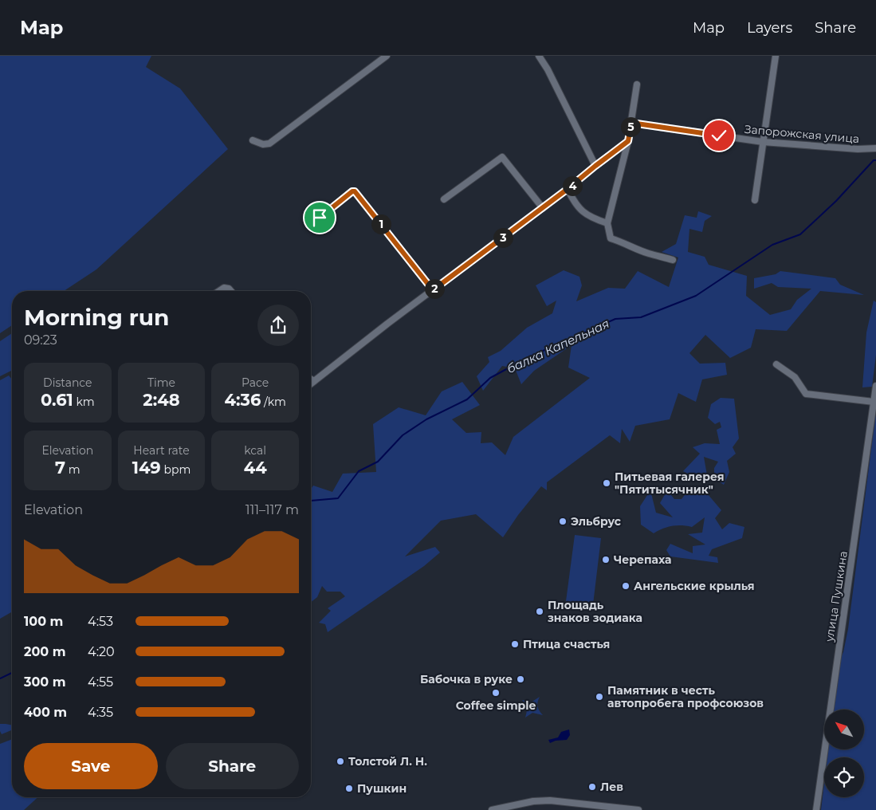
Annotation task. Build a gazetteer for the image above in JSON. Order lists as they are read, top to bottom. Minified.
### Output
{"streets":{"street":["Запорожская улица","улица Пушкина"]},"water":["балка Капельная"],"places":["Питьевая галерея \"Пятитысячник\"","Эльбрус","Черепаха","Ангельские крылья","Площадь знаков зодиака","Птица счастья","Бабочка в руке","Coffee simple","Памятник в честь автопробега профсоюзов","Толстой Л. Н.","Лев","Пушкин"],"north":"top left","page":{"header":"Map","nav":["Map","Layers","Share"],"pins":["5","4","1","3","2"],"heading":["Morning run","09:23"],"stats":[["Distance","0.61 km"],["Time","2:48"],["Pace","4:36 /km"],["Elevation","7 m"],["Heart rate","149 bpm"],["kcal","44"]],"chart":["Elevation","111–117 m"],"list":[{"name":"100 m","note":"4:53"},{"name":"200 m","note":"4:20"},{"name":"300 m","note":"4:55"},{"name":"400 m","note":"4:35"}],"buttons":["Save","Share"]}}
